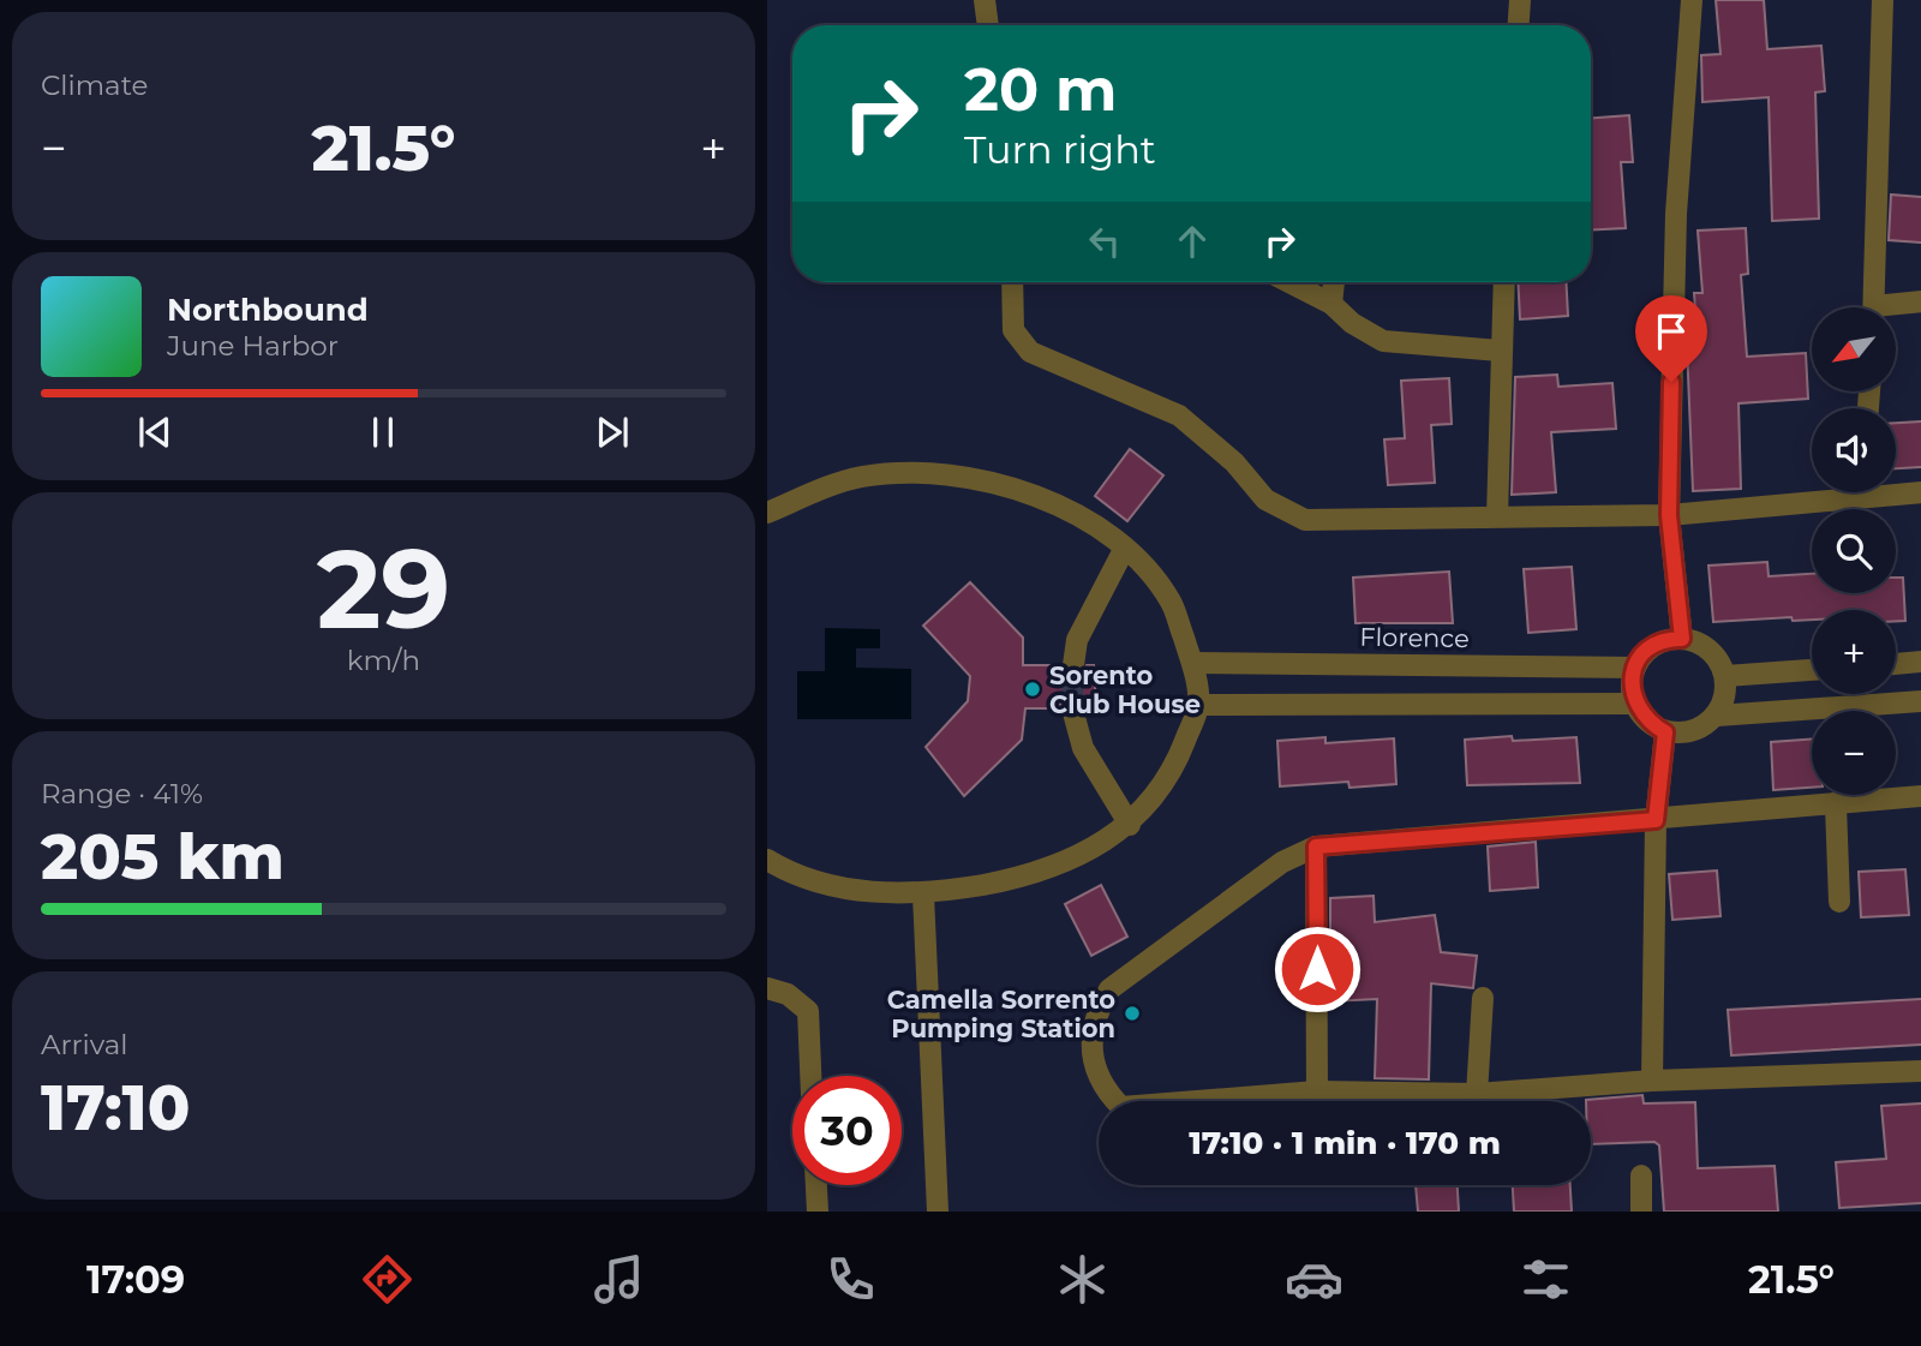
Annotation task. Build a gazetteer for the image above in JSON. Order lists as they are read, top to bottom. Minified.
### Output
{"streets":{"street":["Florence"]},"places":["Sorento Club House","Camella Sorrento Pumping Station"],"north":"bottom left","page":{"tile":["Climate",["29","km/h"],["Range · 41%","205 km"],["Arrival","17:10"]],"turn":["20 m","Turn right"],"heat":["−","21.5°","+"],"song":["Northbound","June Harbor"],"map_buttons":["+","−"],"limit":"30","trip":"17:10 · 1 min · 170 m","tabs":["17:09","21.5°"]}}
